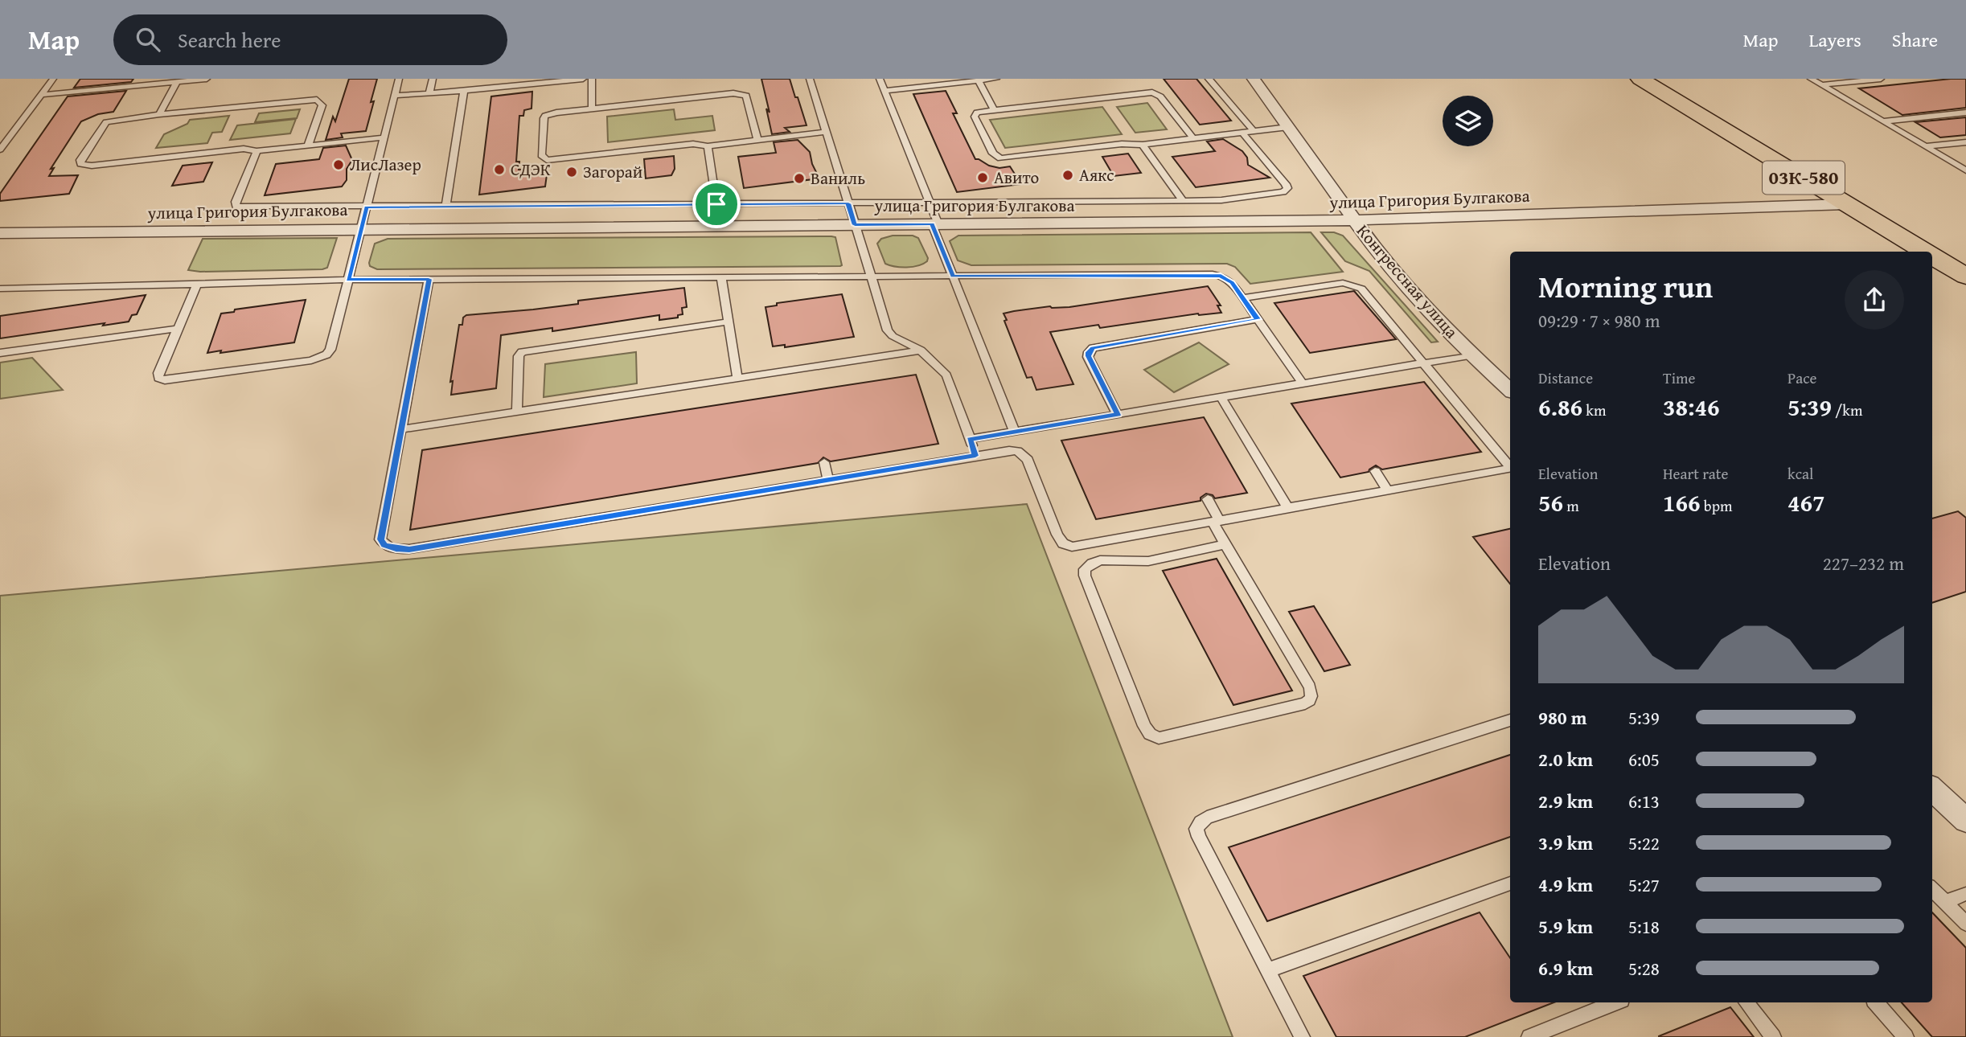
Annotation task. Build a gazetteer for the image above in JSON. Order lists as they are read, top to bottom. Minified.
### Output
{"streets":{"highway":["03К-580"],"street":["улица Григория Булгакова","Конгрессная улица"]},"crossings":[["03К-580","улица Григория Булгакова"],["улица Григория Булгакова","Конгрессная улица"]],"places":["ЛисЛазер","СДЭК","Загорай","Аякс","Авито","Ваниль"],"page":{"header":"Map","search":"Search here","nav":["Map","Layers","Share"],"heading":["Morning run","09:29 · 7 × 980 m"],"stats":[["Distance","6.86 km"],["Time","38:46"],["Pace","5:39 /km"],["Elevation","56 m"],["Heart rate","166 bpm"],["kcal","467"]],"chart":["Elevation","227–232 m"],"list":[{"name":"980 m","note":"5:39"},{"name":"2.0 km","note":"6:05"},{"name":"2.9 km","note":"6:13"},{"name":"3.9 km","note":"5:22"},{"name":"4.9 km","note":"5:27"},{"name":"5.9 km","note":"5:18"},{"name":"6.9 km","note":"5:28"}]}}
